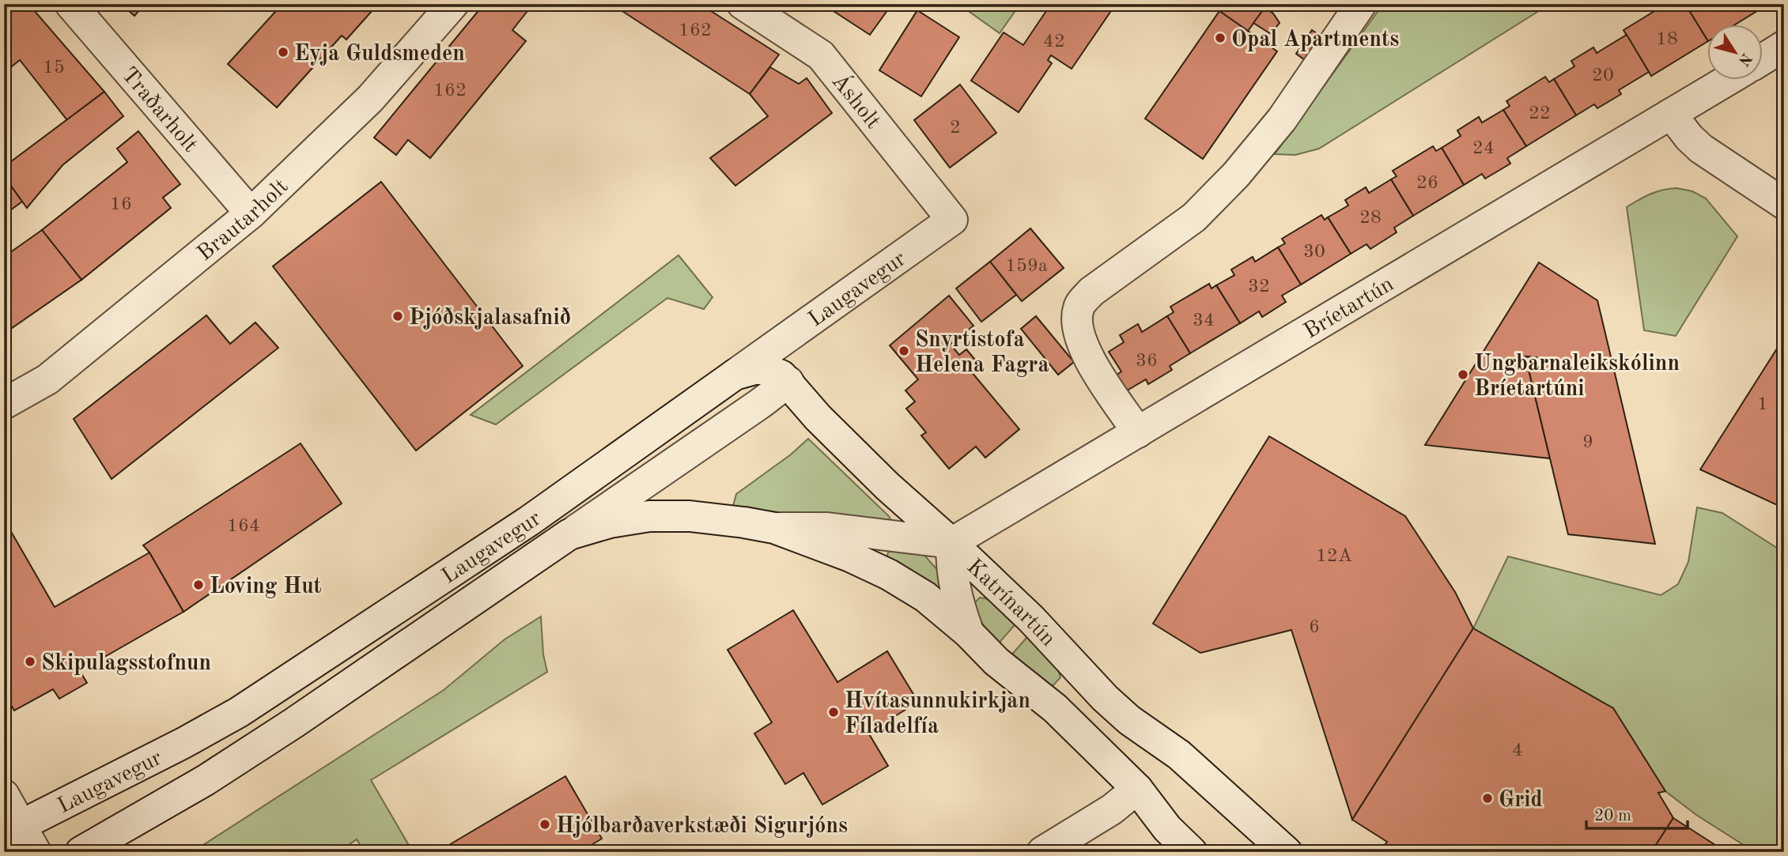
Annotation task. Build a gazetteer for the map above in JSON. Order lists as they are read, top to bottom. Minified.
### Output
{"streets":{"street":["Ásholt","Traðarholt","Brautarholt","Laugavegur","Bríetartún","Katrínartún"]},"crossings":[["Ásholt","Laugavegur"],["Traðarholt","Brautarholt"],["Laugavegur","Katrínartún"],["Bríetartún","Katrínartún"]],"places":["Opal Apartments","Eyja Guldsmeden","Þjóðskjalasafnið","Snyrtistofa Helena Fagra","Ungbarnaleikskólinn Bríetartúni","Loving Hut","Skipulagsstofnun","Hvítasunnukirkjan Fíladelfía","Grid","Hjólbarðaverkstæði Sigurjóns"],"house_numbers":["162","18","42","15","20","162","22","2","24","26","16","28","30","159a","32","34","36","1","9","164","12A","6","4"],"scale_bar":"20 m","north":"bottom right"}
